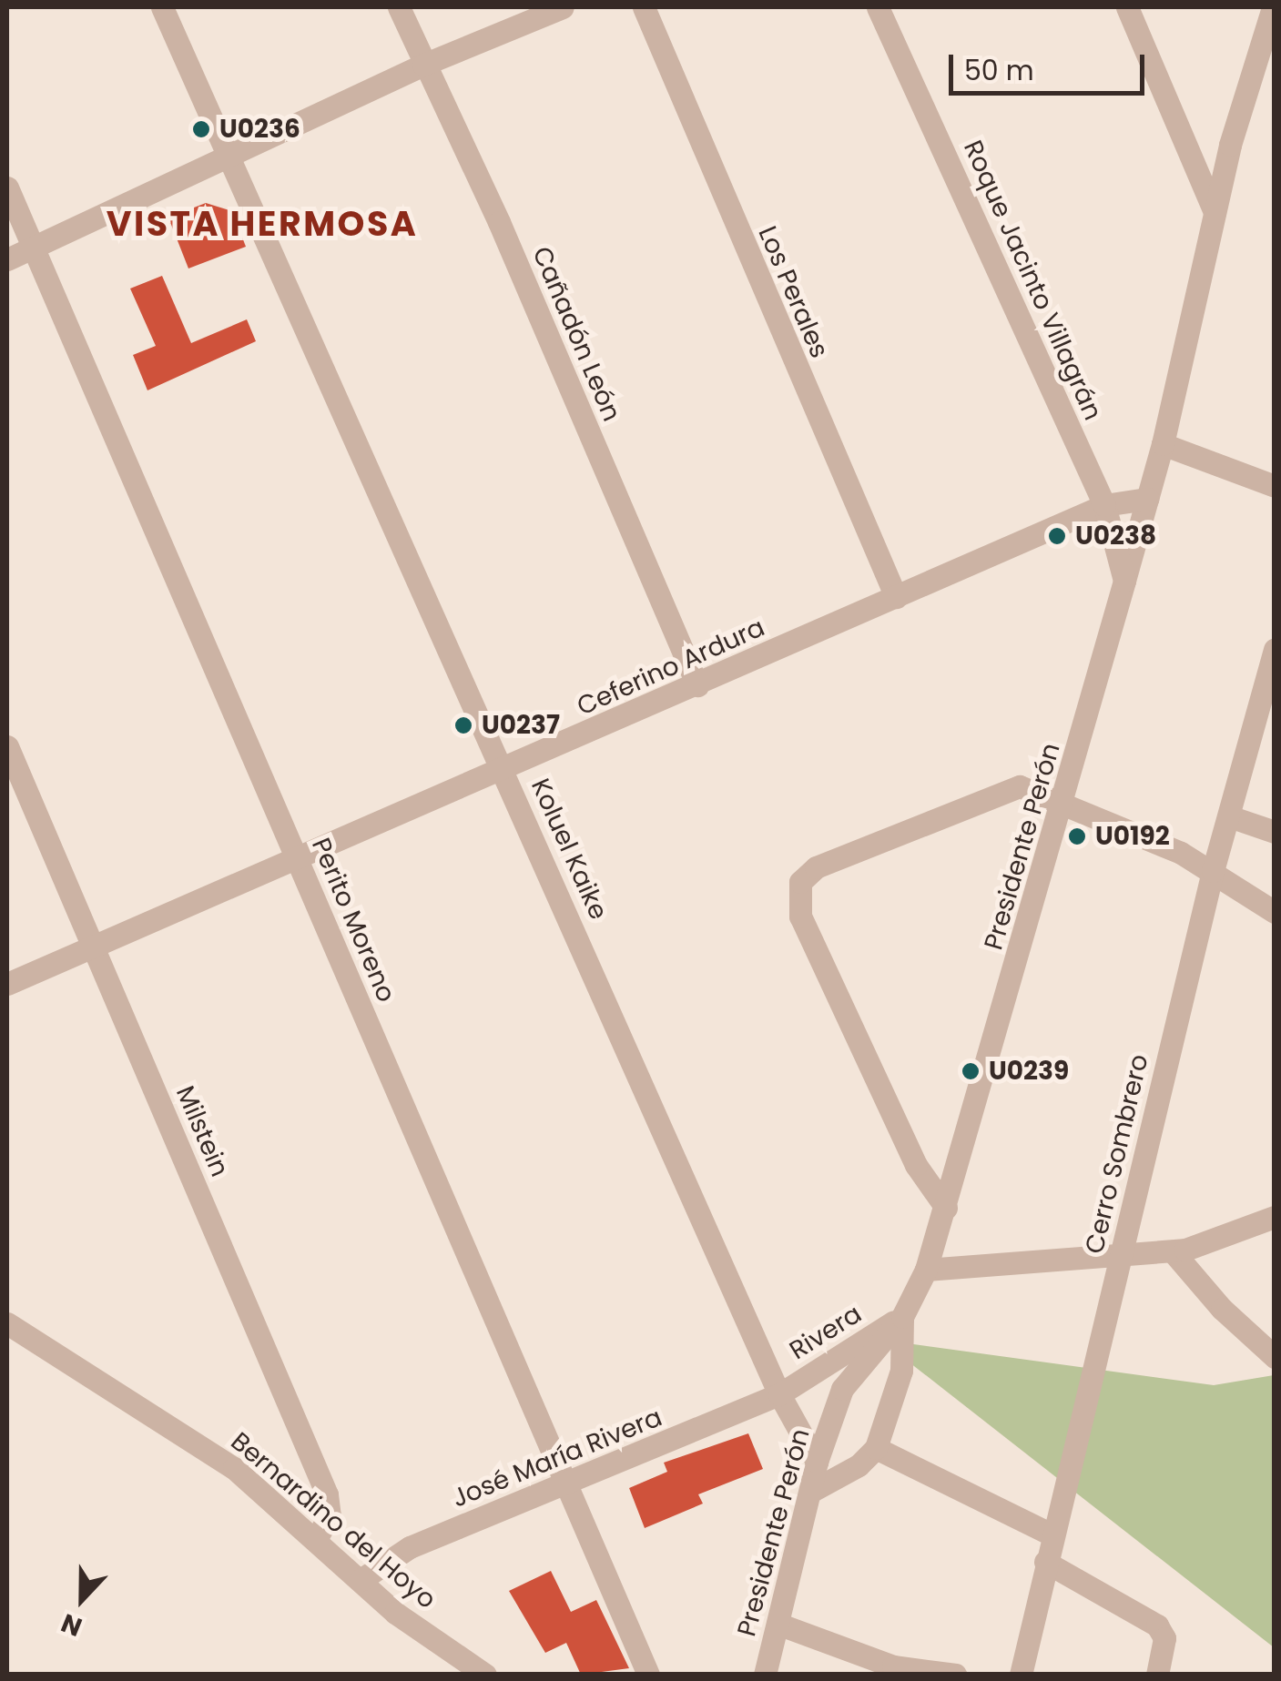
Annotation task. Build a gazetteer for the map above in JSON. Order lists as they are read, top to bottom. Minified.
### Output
{"streets":{"street":["Roque Jacinto Villagrán","Los Perales","Cañadón León","Ceferino Ardura","Presidente Perón","Koluel Kaike","Perito Moreno","Milstein","Cerro Sombrero","Rivera","José María Rivera","Bernardino del Hoyo"]},"crossings":[["Roque Jacinto Villagrán","Ceferino Ardura"],["Roque Jacinto Villagrán","Presidente Perón"],["Los Perales","Ceferino Ardura"],["Cañadón León","Ceferino Ardura"],["Ceferino Ardura","Presidente Perón"],["Ceferino Ardura","Koluel Kaike"],["Ceferino Ardura","Perito Moreno"],["Ceferino Ardura","Milstein"],["Presidente Perón","Koluel Kaike"],["Presidente Perón","Rivera"],["Koluel Kaike","Rivera"],["Koluel Kaike","José María Rivera"],["Perito Moreno","José María Rivera"],["Milstein","Bernardino del Hoyo"],["Rivera","José María Rivera"],["José María Rivera","Bernardino del Hoyo"]],"districts":["VISTA HERMOSA"],"places":["U0236","U0238","U0237","U0192","U0239"],"scale_bar":"50 m","north":"bottom"}
